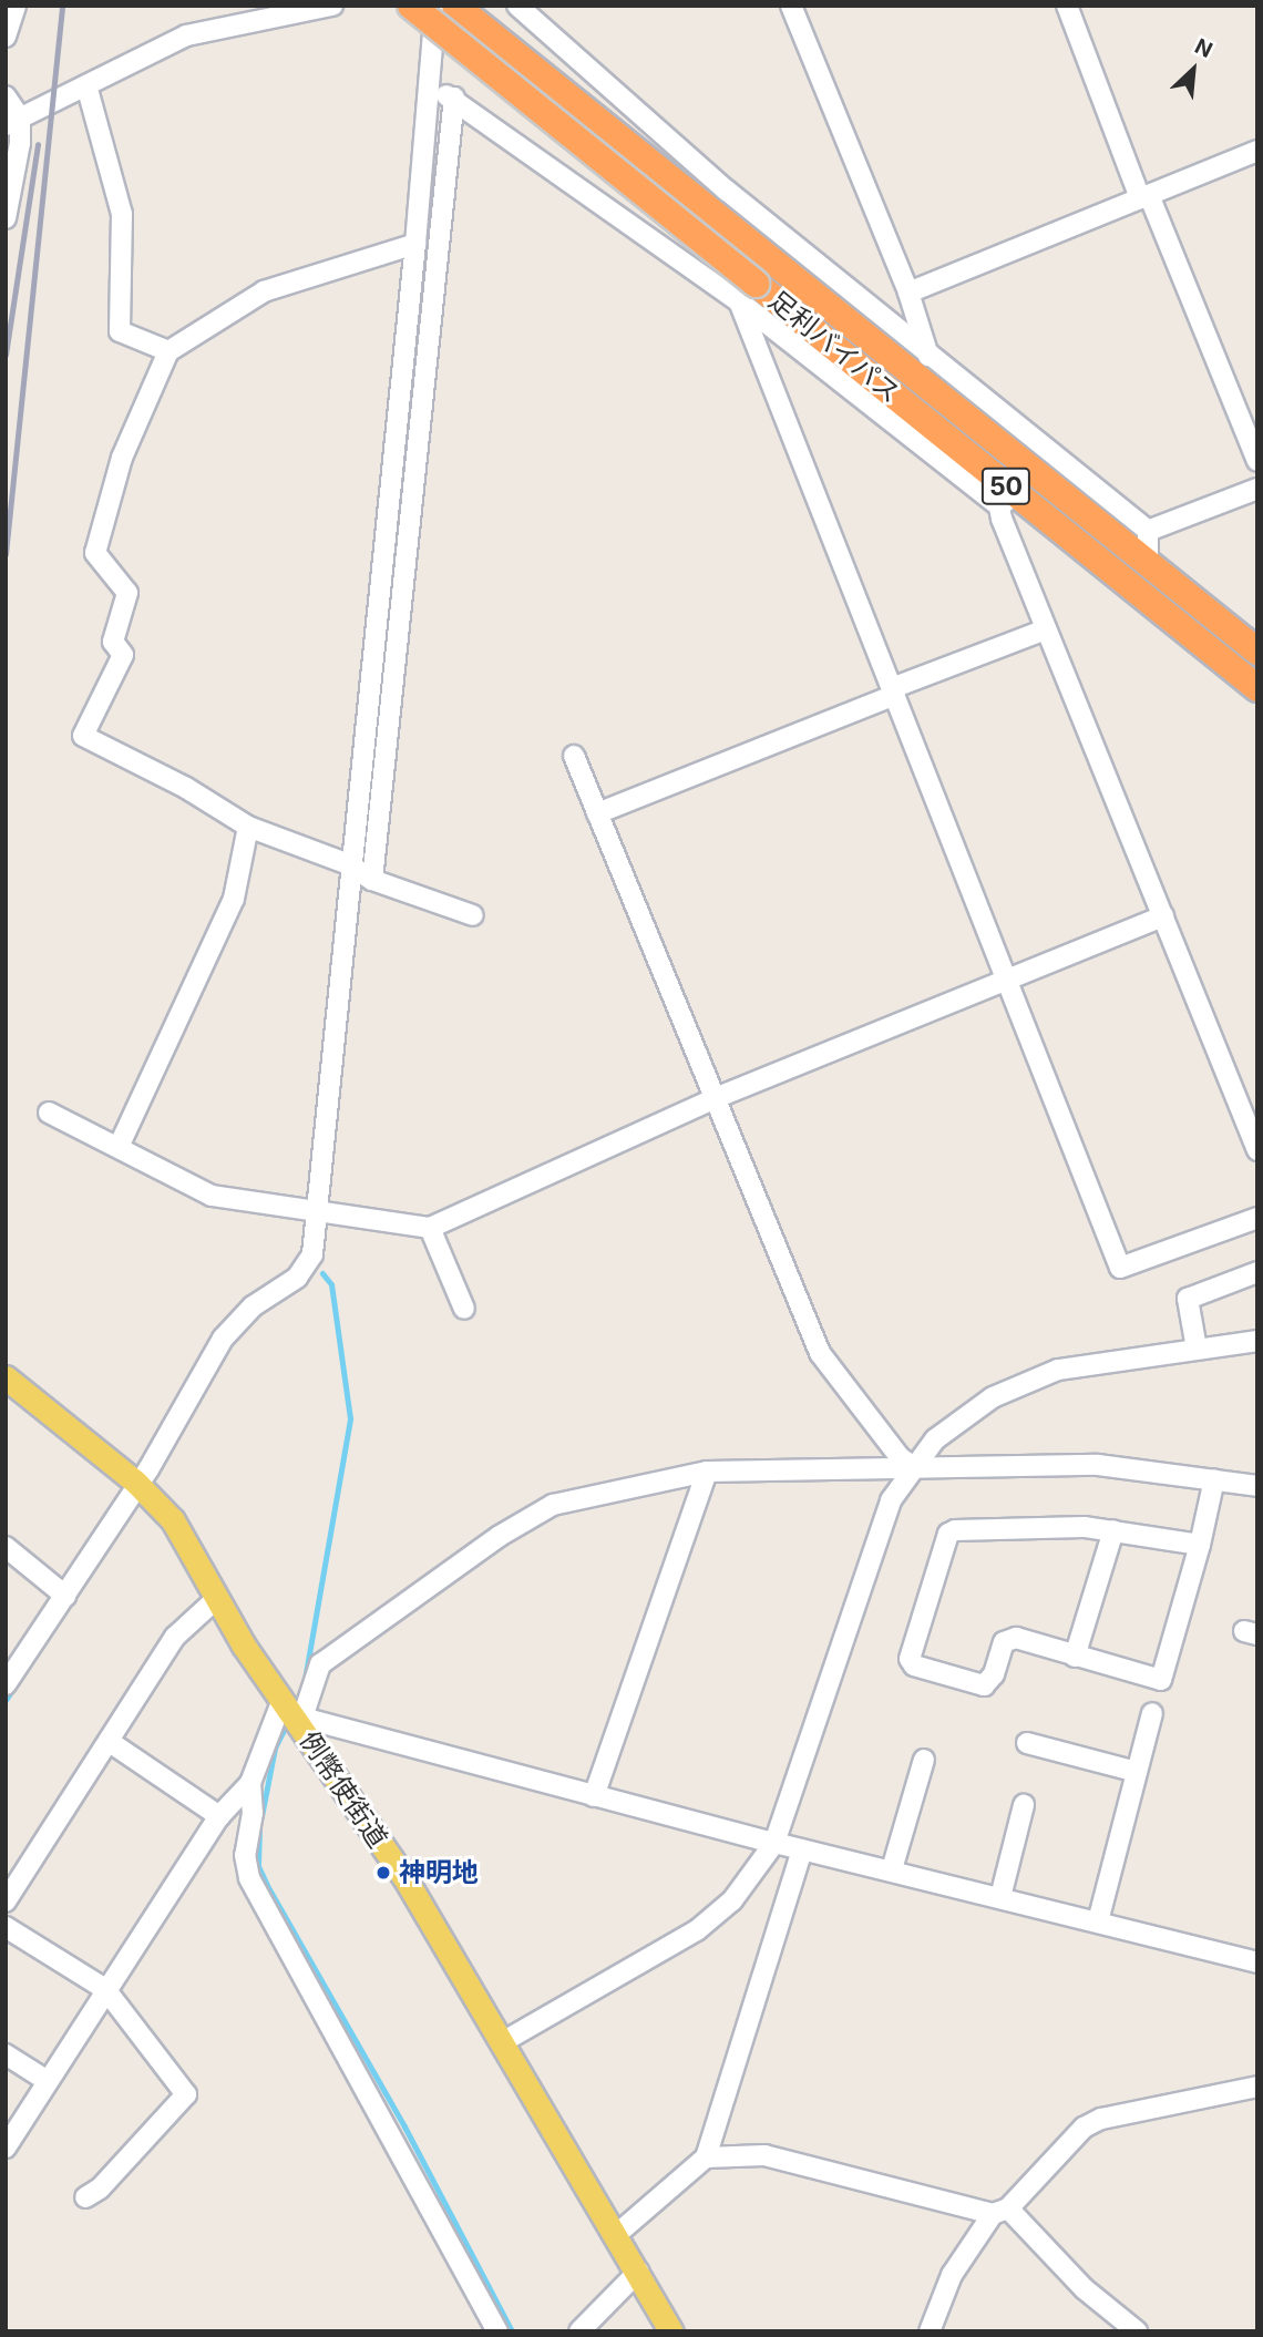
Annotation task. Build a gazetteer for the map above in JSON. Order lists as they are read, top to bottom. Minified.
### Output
{"streets":{"highway":["足利バイパス","50"],"main road":["例幣使街道"]},"places":["神明地"],"north":"top right"}
